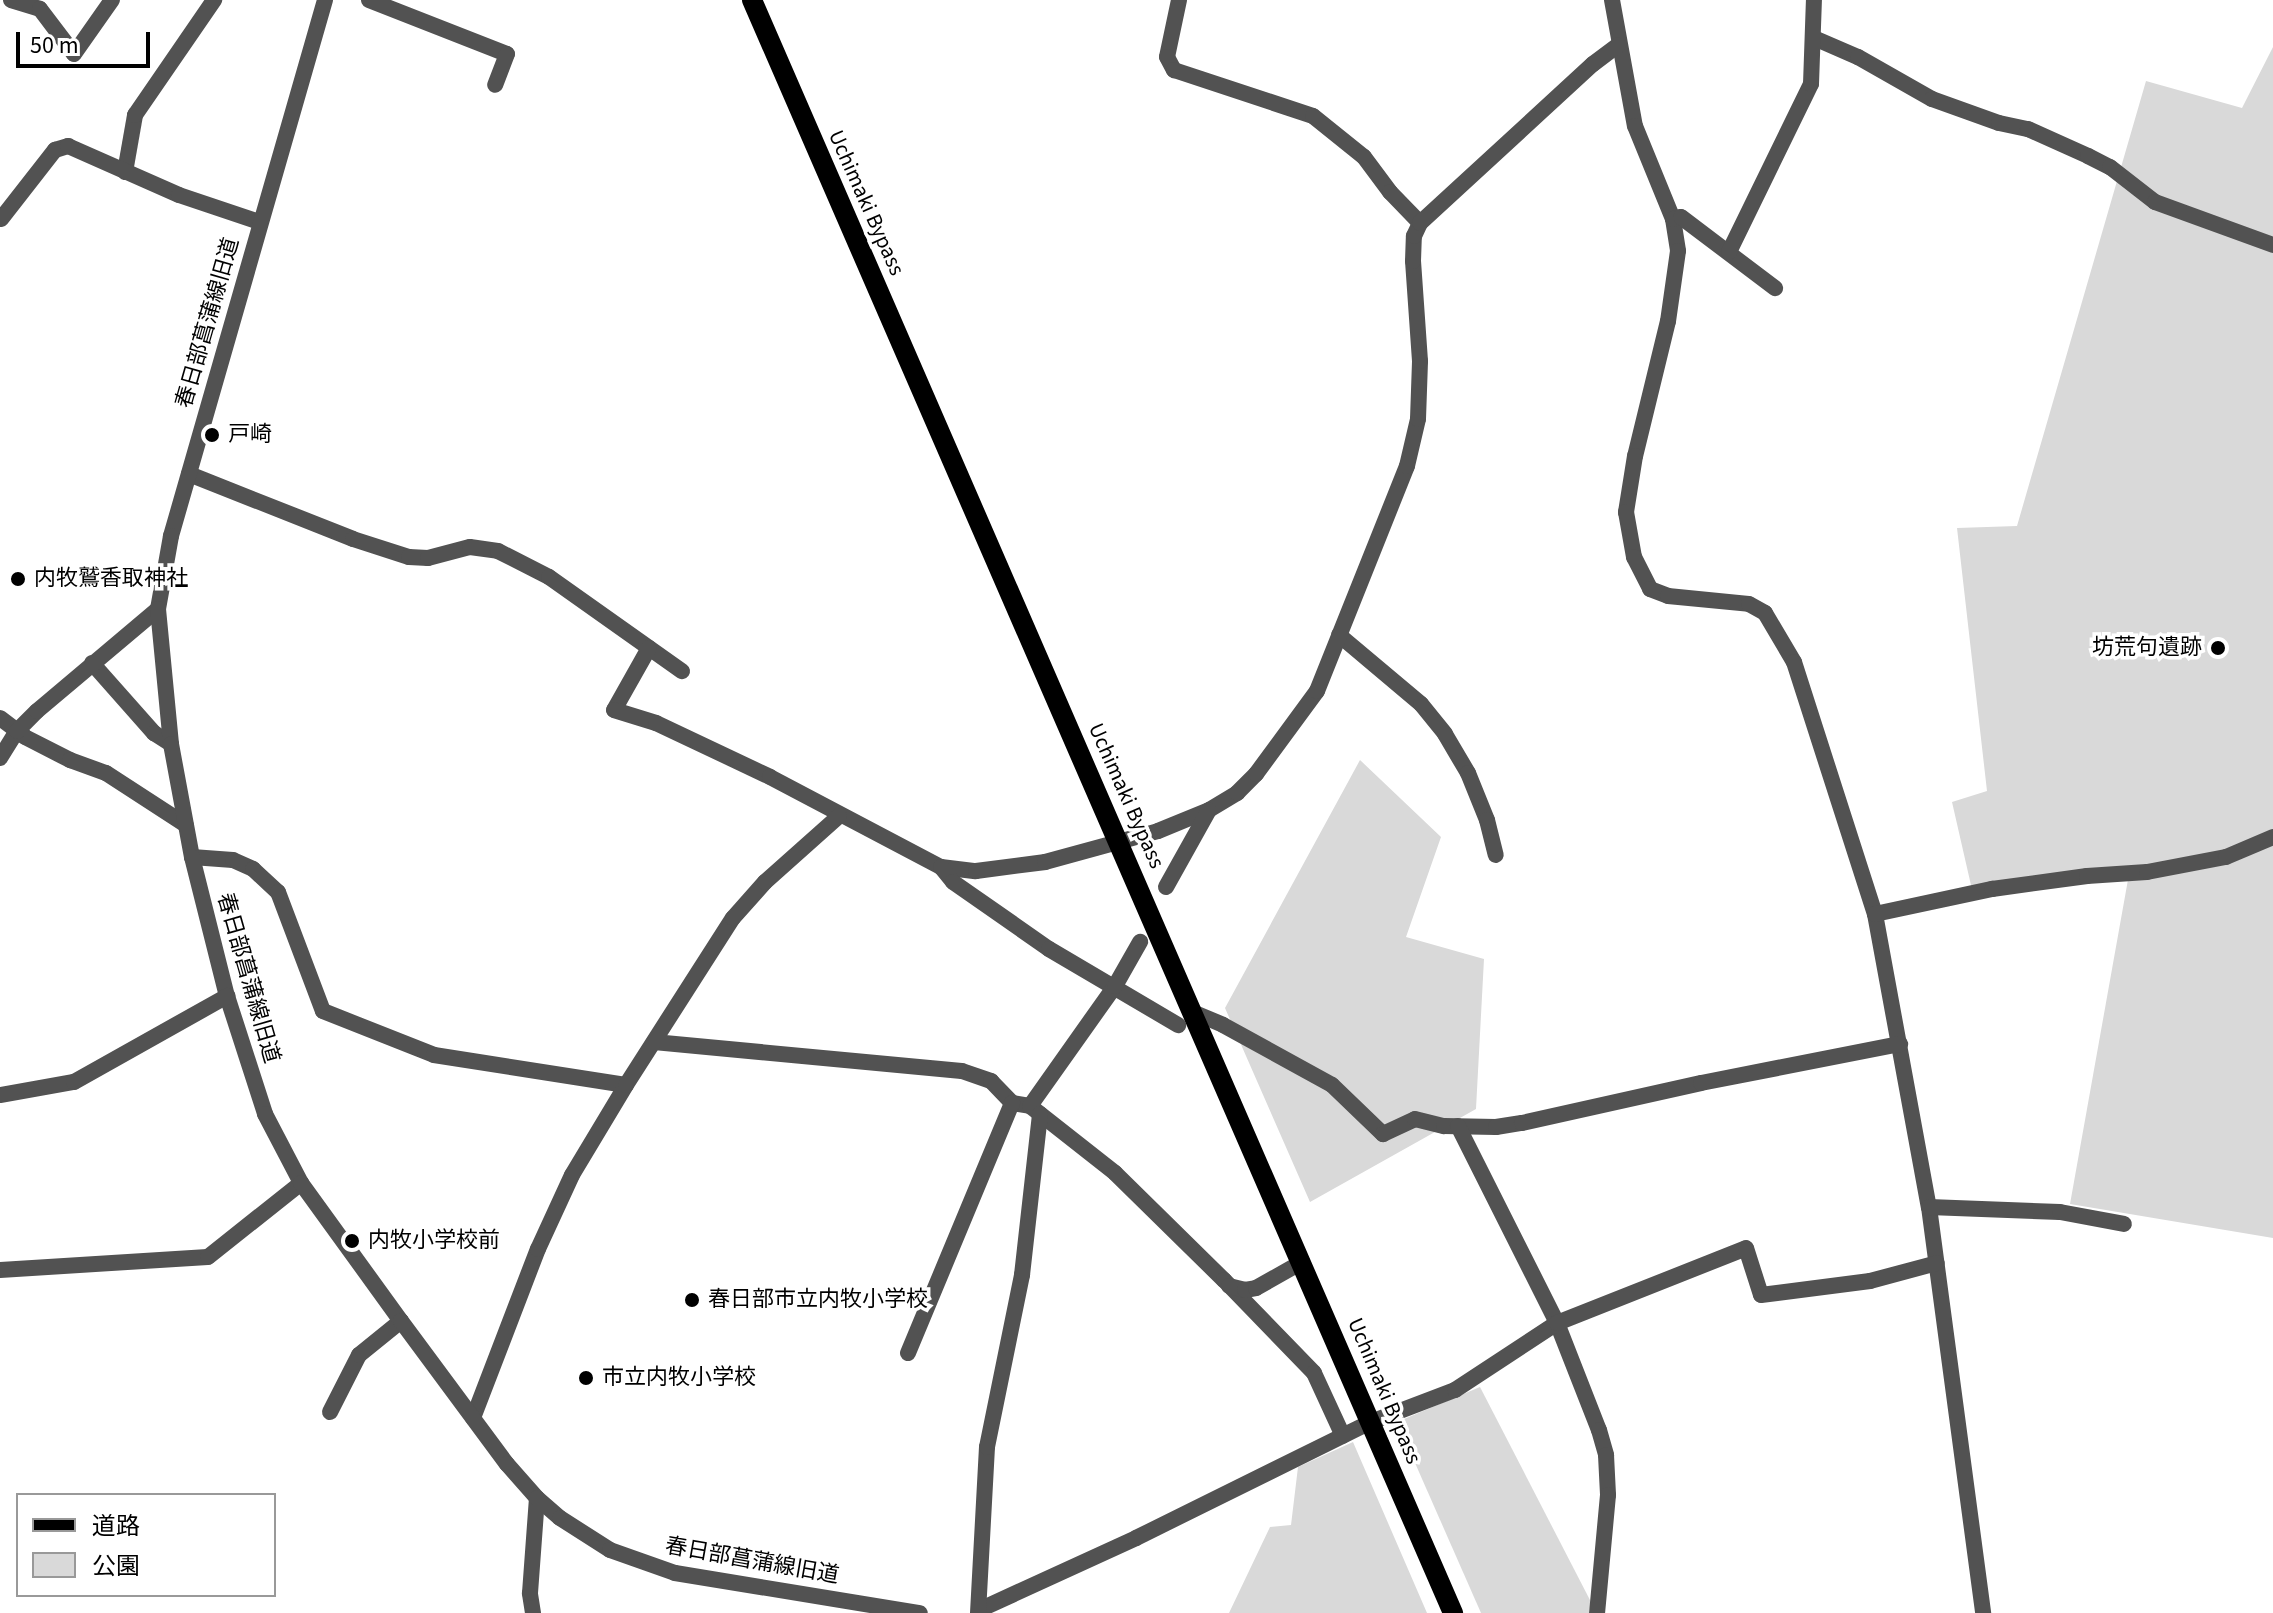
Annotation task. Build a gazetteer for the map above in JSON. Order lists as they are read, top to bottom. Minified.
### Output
{"streets":{"main road":["Uchimaki Bypass"],"street":["春日部菖蒲線旧道"]},"places":["戸崎","内牧鷲香取神社","坊荒句遺跡","内牧小学校前","春日部市立内牧小学校","市立内牧小学校"],"legend":["道路","公園"],"scale_bar":"50 m"}
